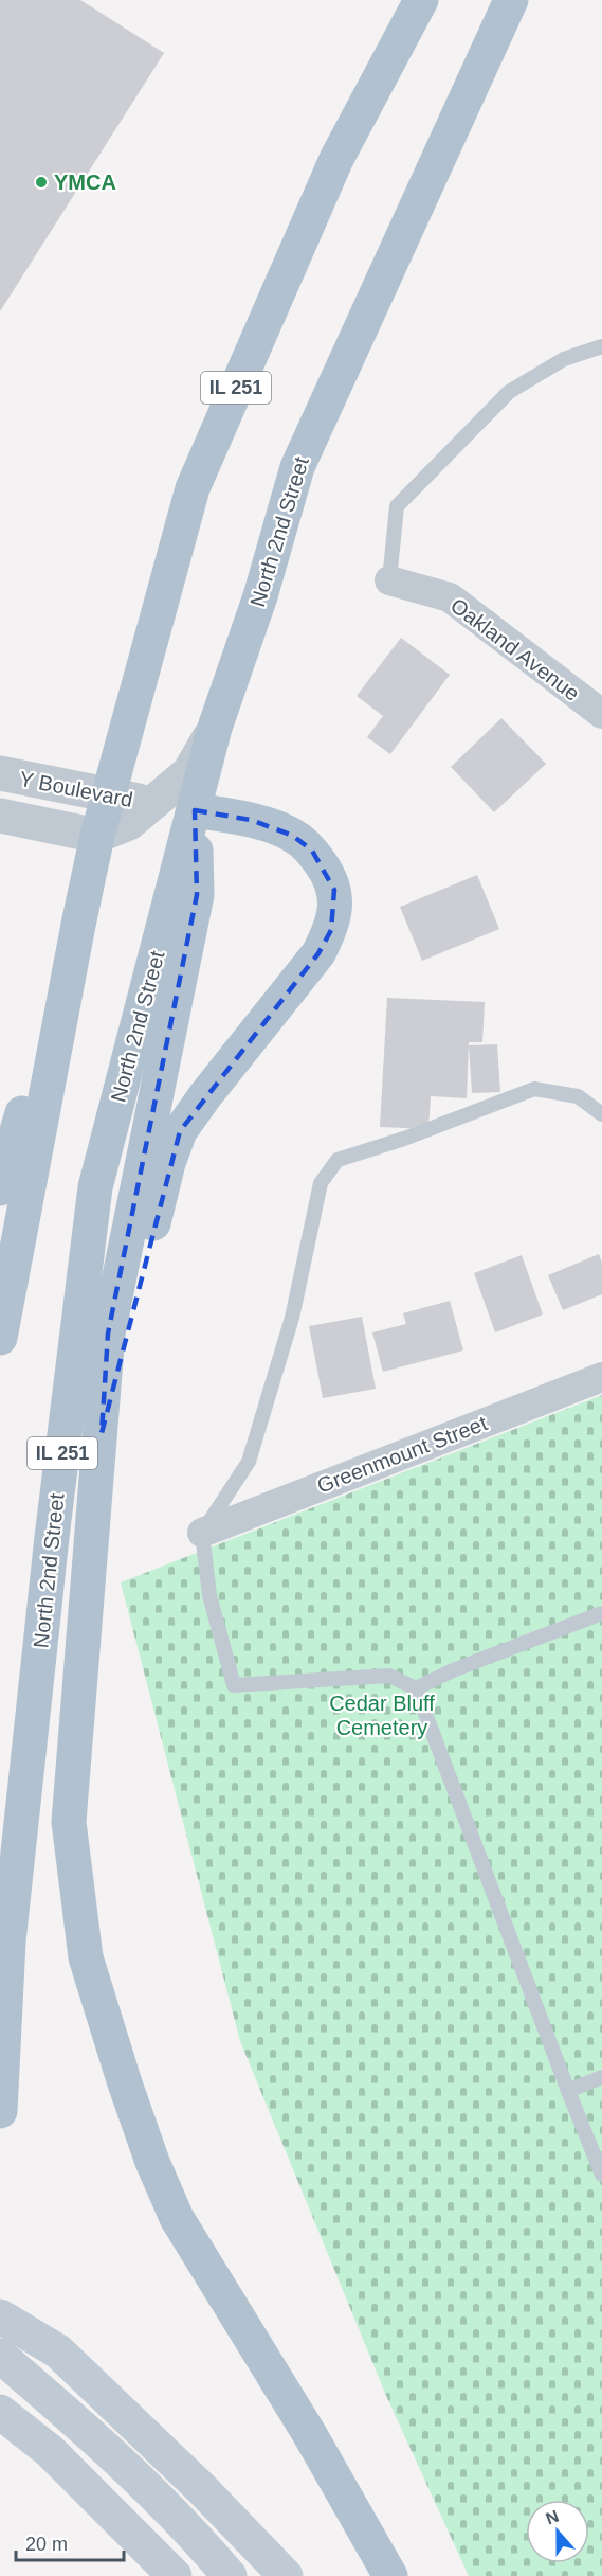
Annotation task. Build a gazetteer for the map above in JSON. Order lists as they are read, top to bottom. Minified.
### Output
{"streets":{"main road":["IL 251","North 2nd Street"],"street":["Oakland Avenue","Y Boulevard","Greenmount Street"]},"crossings":[["IL 251","Y Boulevard"],["North 2nd Street","Y Boulevard"]],"parks":["Cedar Bluff Cemetery"],"places":["YMCA"],"scale_bar":"20 m","north":"top"}
